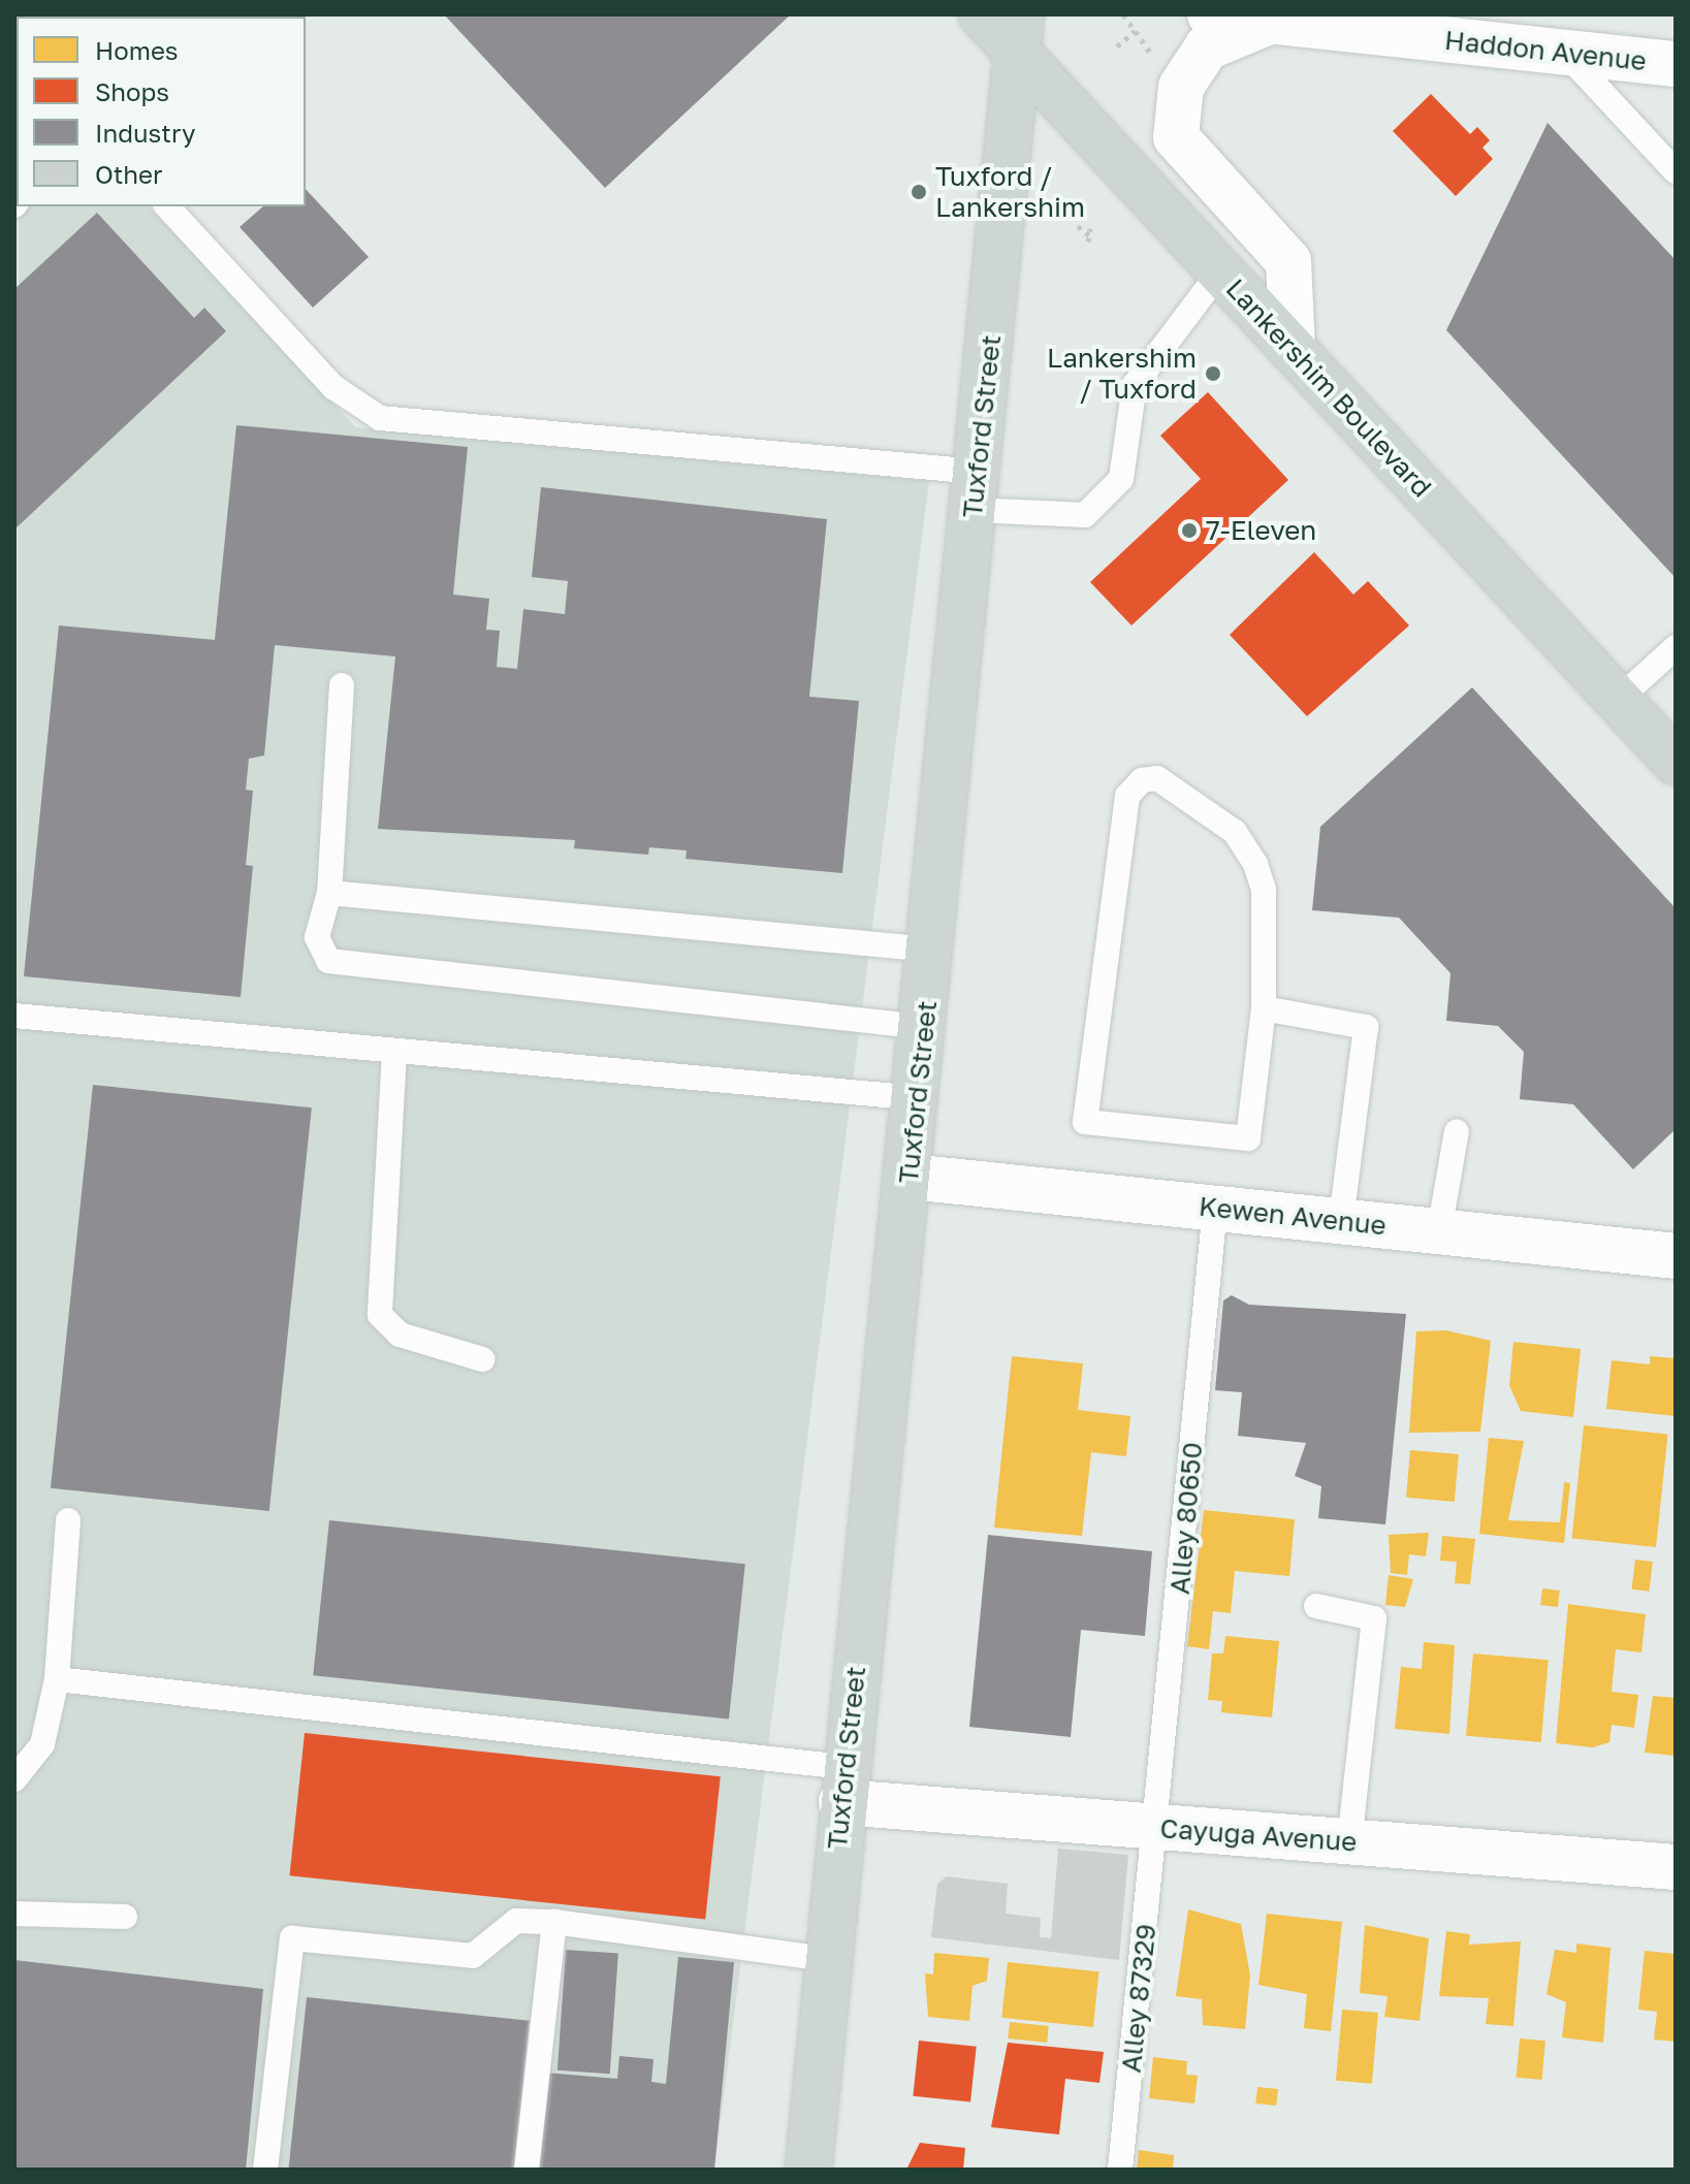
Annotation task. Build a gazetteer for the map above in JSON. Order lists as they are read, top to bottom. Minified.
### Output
{"streets":{"main road":["Lankershim Boulevard","Tuxford Street"],"street":["Haddon Avenue","Kewen Avenue","Cayuga Avenue"],"lane":["Alley 80650","Alley 87329"]},"crossings":[["Haddon Avenue","Lankershim Boulevard"],["Lankershim Boulevard","Tuxford Street"],["Tuxford Street","Kewen Avenue"],["Tuxford Street","Cayuga Avenue"],["Kewen Avenue","Alley 80650"],["Alley 80650","Cayuga Avenue"],["Alley 80650","Alley 87329"],["Cayuga Avenue","Alley 87329"]],"places":["Tuxford / Lankershim","Lankershim / Tuxford","7-Eleven"],"legend":["Homes","Shops","Industry","Other"]}
